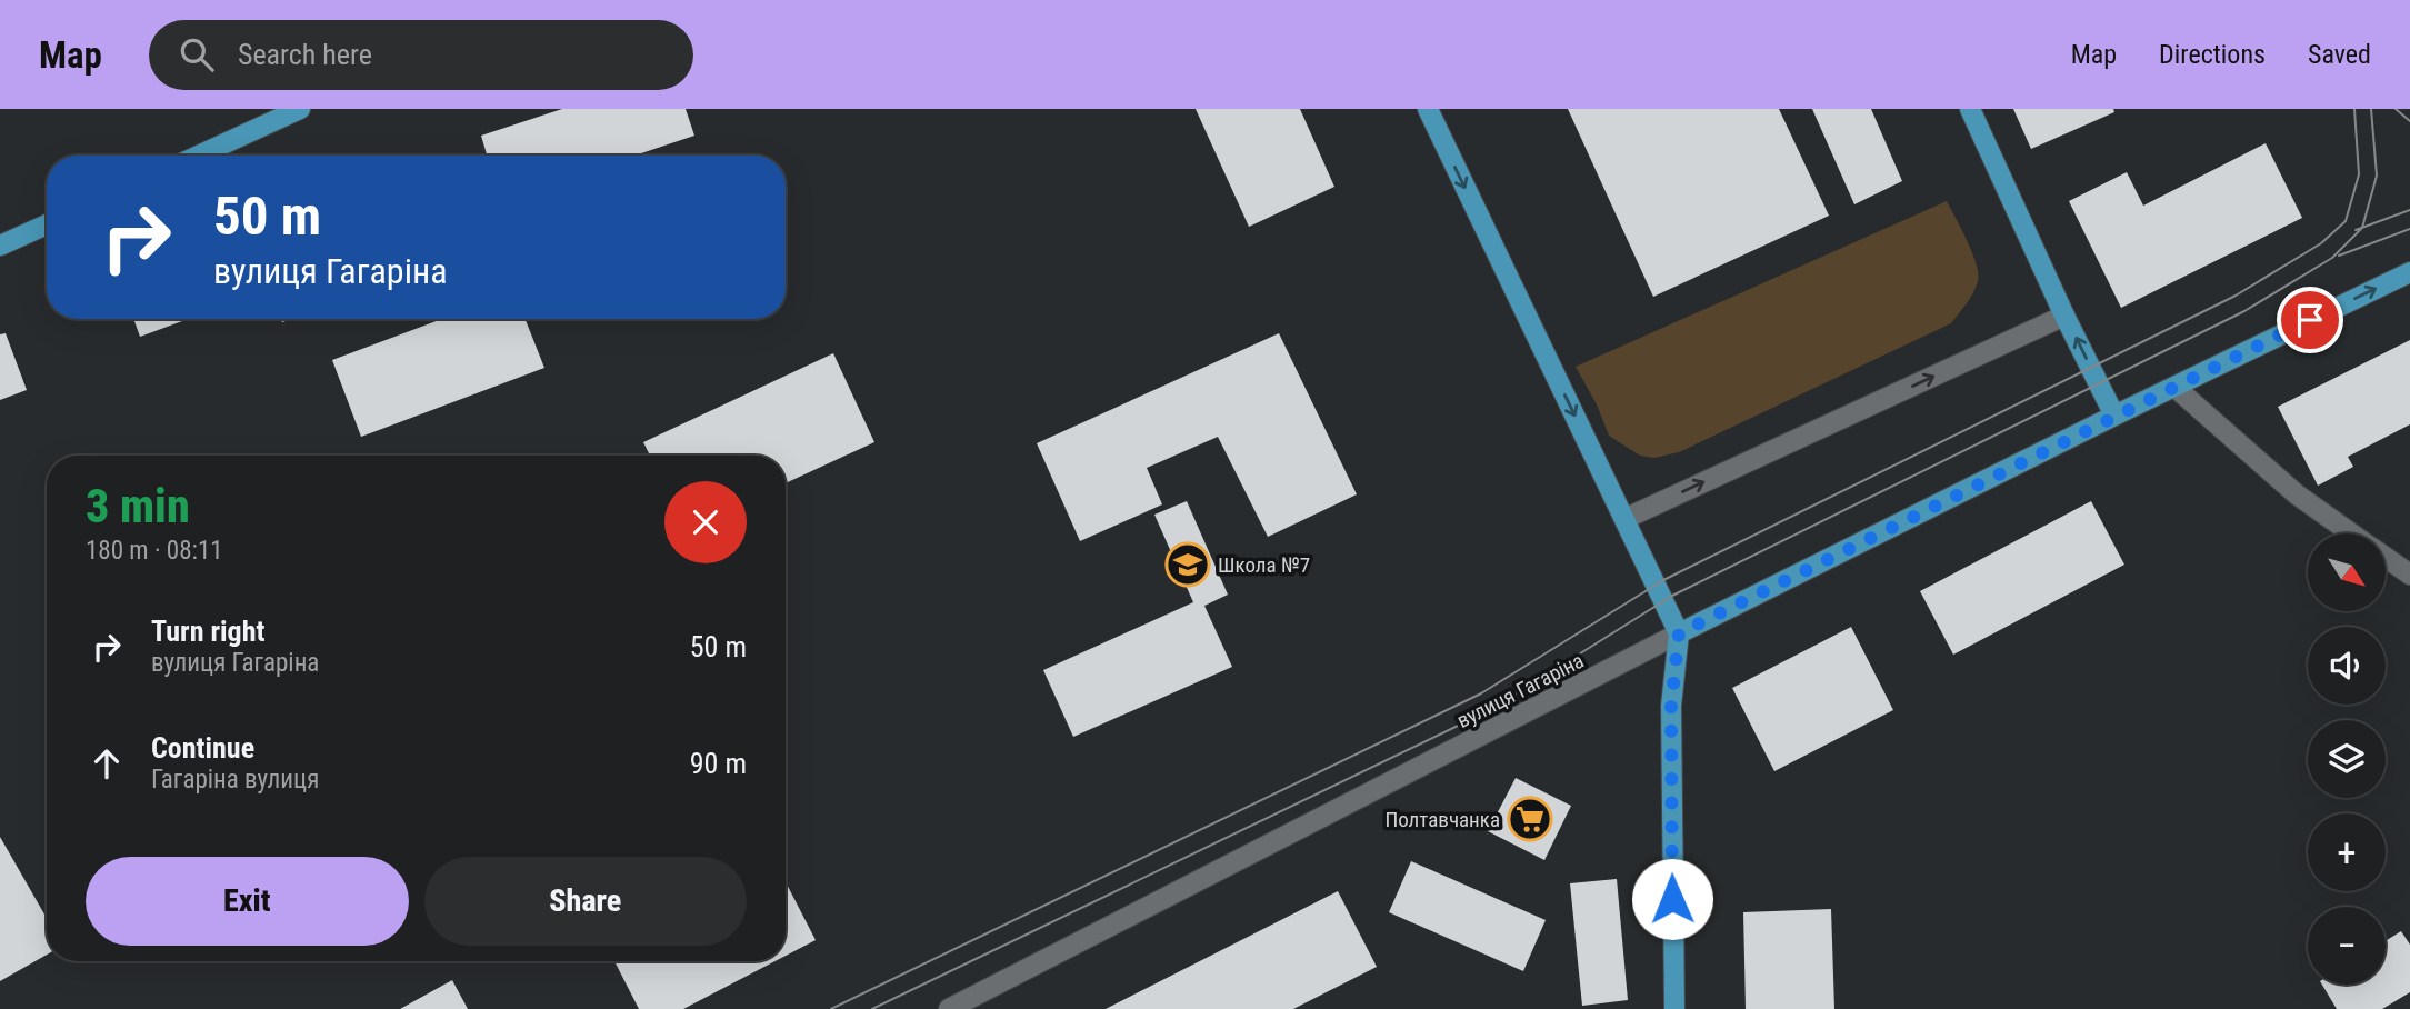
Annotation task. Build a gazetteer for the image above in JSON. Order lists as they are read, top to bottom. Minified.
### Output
{"streets":{"main road":["вулиця Гагаріна"]},"places":{"school or university":["Школа №7"],"supermarket":["Полтавчанка"]},"north":"bottom right","page":{"header":"Map","search":"Search here","nav":["Map","Directions","Saved"],"turn":["50 m","вулиця Гагаріна"],"heading":["3 min","180 m · 08:11"],"map_buttons":["+","−"],"list":[{"name":"Turn right","note":"вулиця Гагаріна","value":"50 m"},{"name":"Continue","note":"Гагаріна вулиця","value":"90 m"}],"buttons":["Exit","Share"]}}
